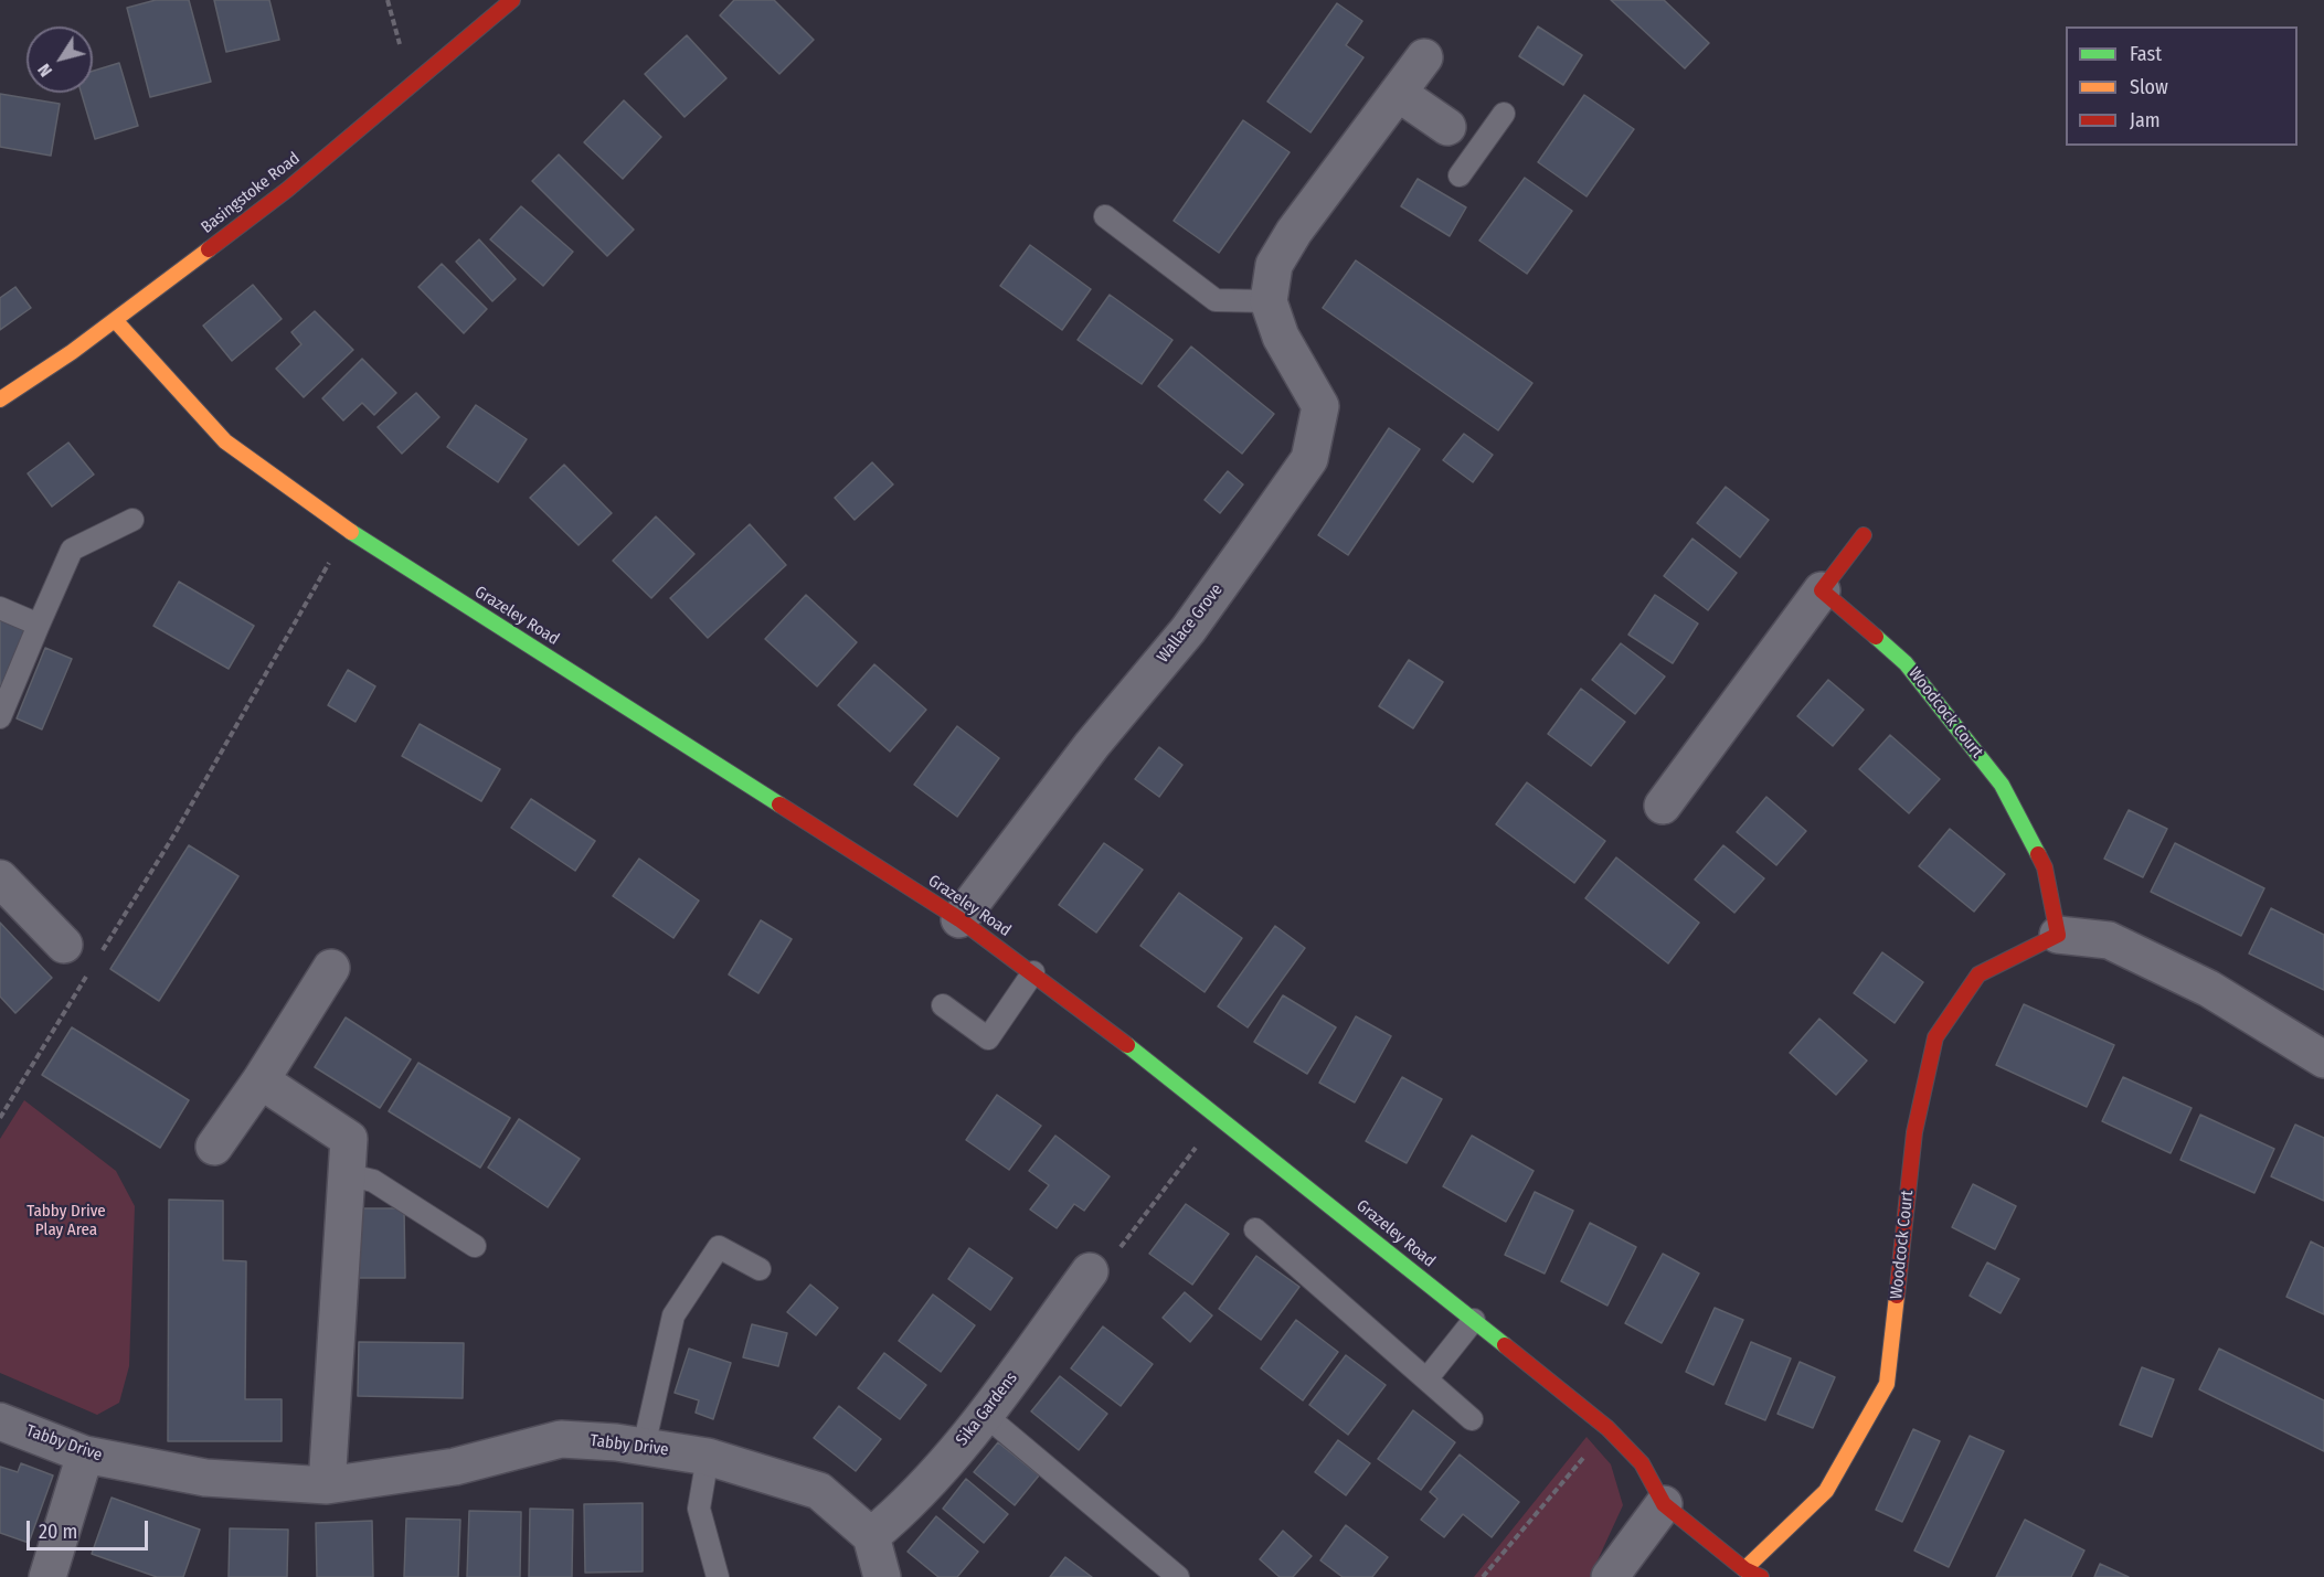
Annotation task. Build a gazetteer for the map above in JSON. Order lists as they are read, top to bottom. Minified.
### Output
{"streets":{"street":["Basingstoke Road","Grazeley Road","Wallace Grove","Woodcock Court","Sika Gardens","Tabby Drive"]},"crossings":[["Basingstoke Road","Grazeley Road"],["Grazeley Road","Wallace Grove"],["Grazeley Road","Woodcock Court"],["Sika Gardens","Tabby Drive"]],"parks":["Tabby Drive Play Area"],"legend":["Fast","Slow","Jam"],"scale_bar":"20 m","north":"bottom left"}
